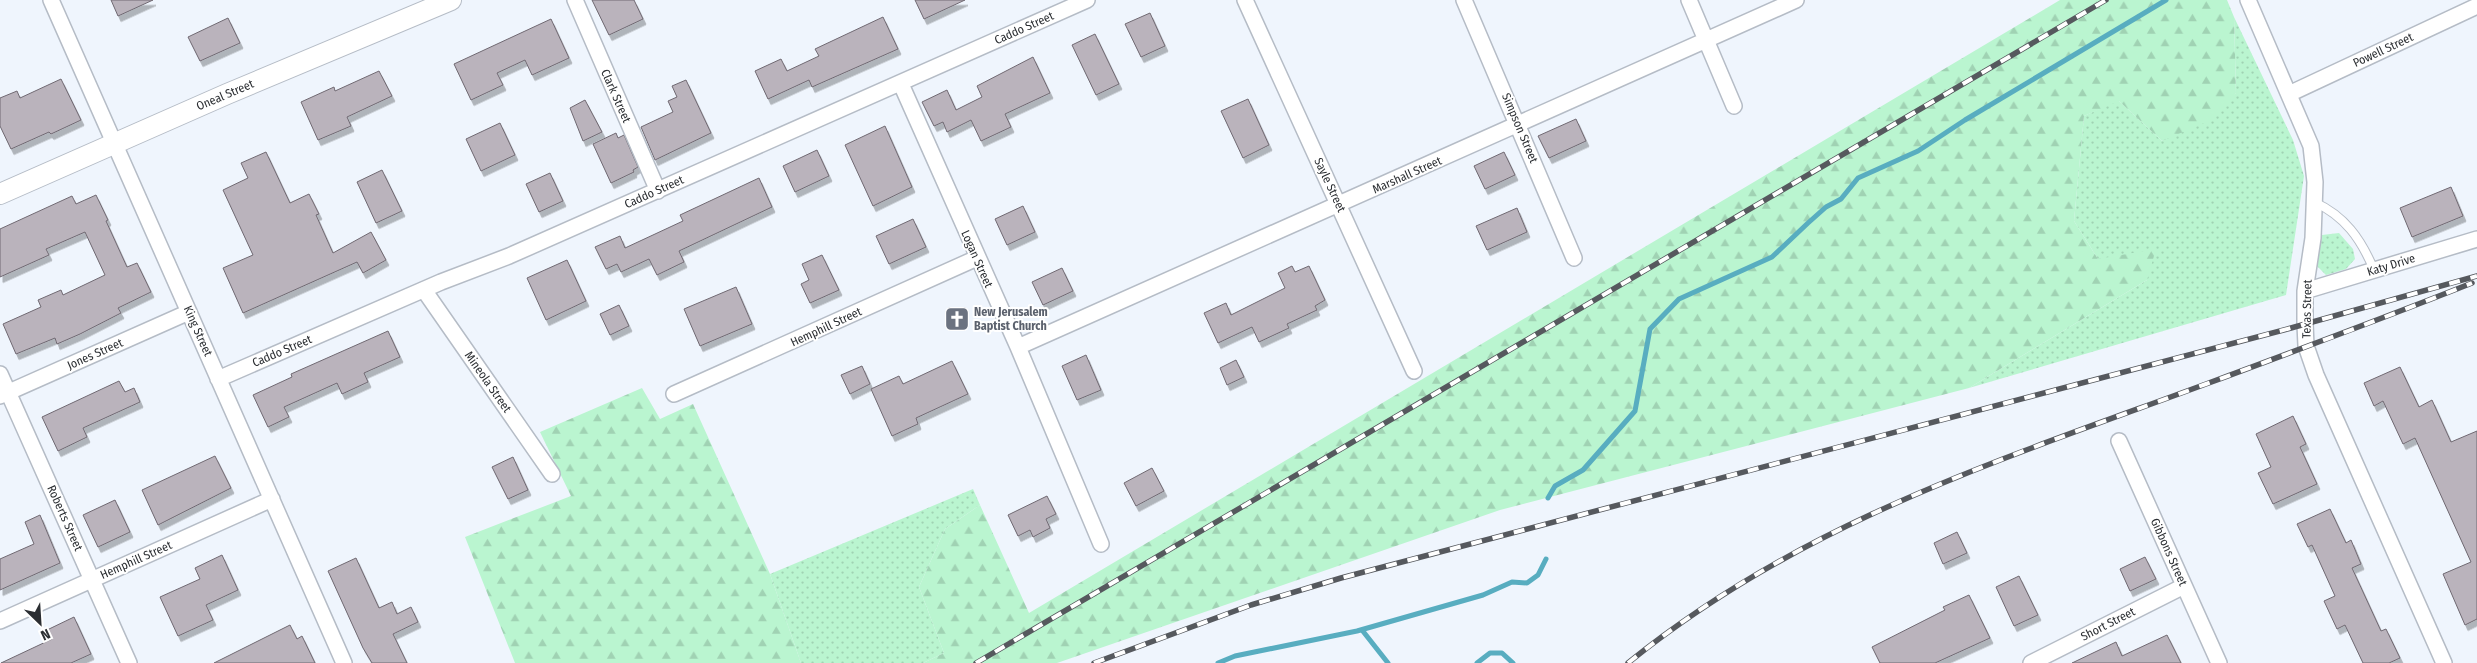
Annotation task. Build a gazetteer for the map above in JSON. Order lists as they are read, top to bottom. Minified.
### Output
{"streets":{"street":["Caddo Street","Powell Street","Oneal Street","Clark Street","Simpson Street","Marshall Street","Sayle Street","Logan Street","Katy Drive","Texas Street","Hemphill Street","King Street","Jones Street","Mineola Street","Roberts Street","Gibbons Street","Short Street"]},"crossings":[["Caddo Street","Clark Street"],["Caddo Street","Logan Street"],["Caddo Street","King Street"],["Caddo Street","Mineola Street"],["Powell Street","Texas Street"],["Oneal Street","King Street"],["Simpson Street","Marshall Street"],["Marshall Street","Sayle Street"],["Marshall Street","Logan Street"],["Logan Street","Hemphill Street"],["Katy Drive","Texas Street"],["Hemphill Street","King Street"],["Hemphill Street","Roberts Street"],["King Street","Jones Street"],["Jones Street","Roberts Street"],["Gibbons Street","Short Street"]],"places":{"church":["New Jerusalem Baptist Church"]},"north":"bottom right"}
